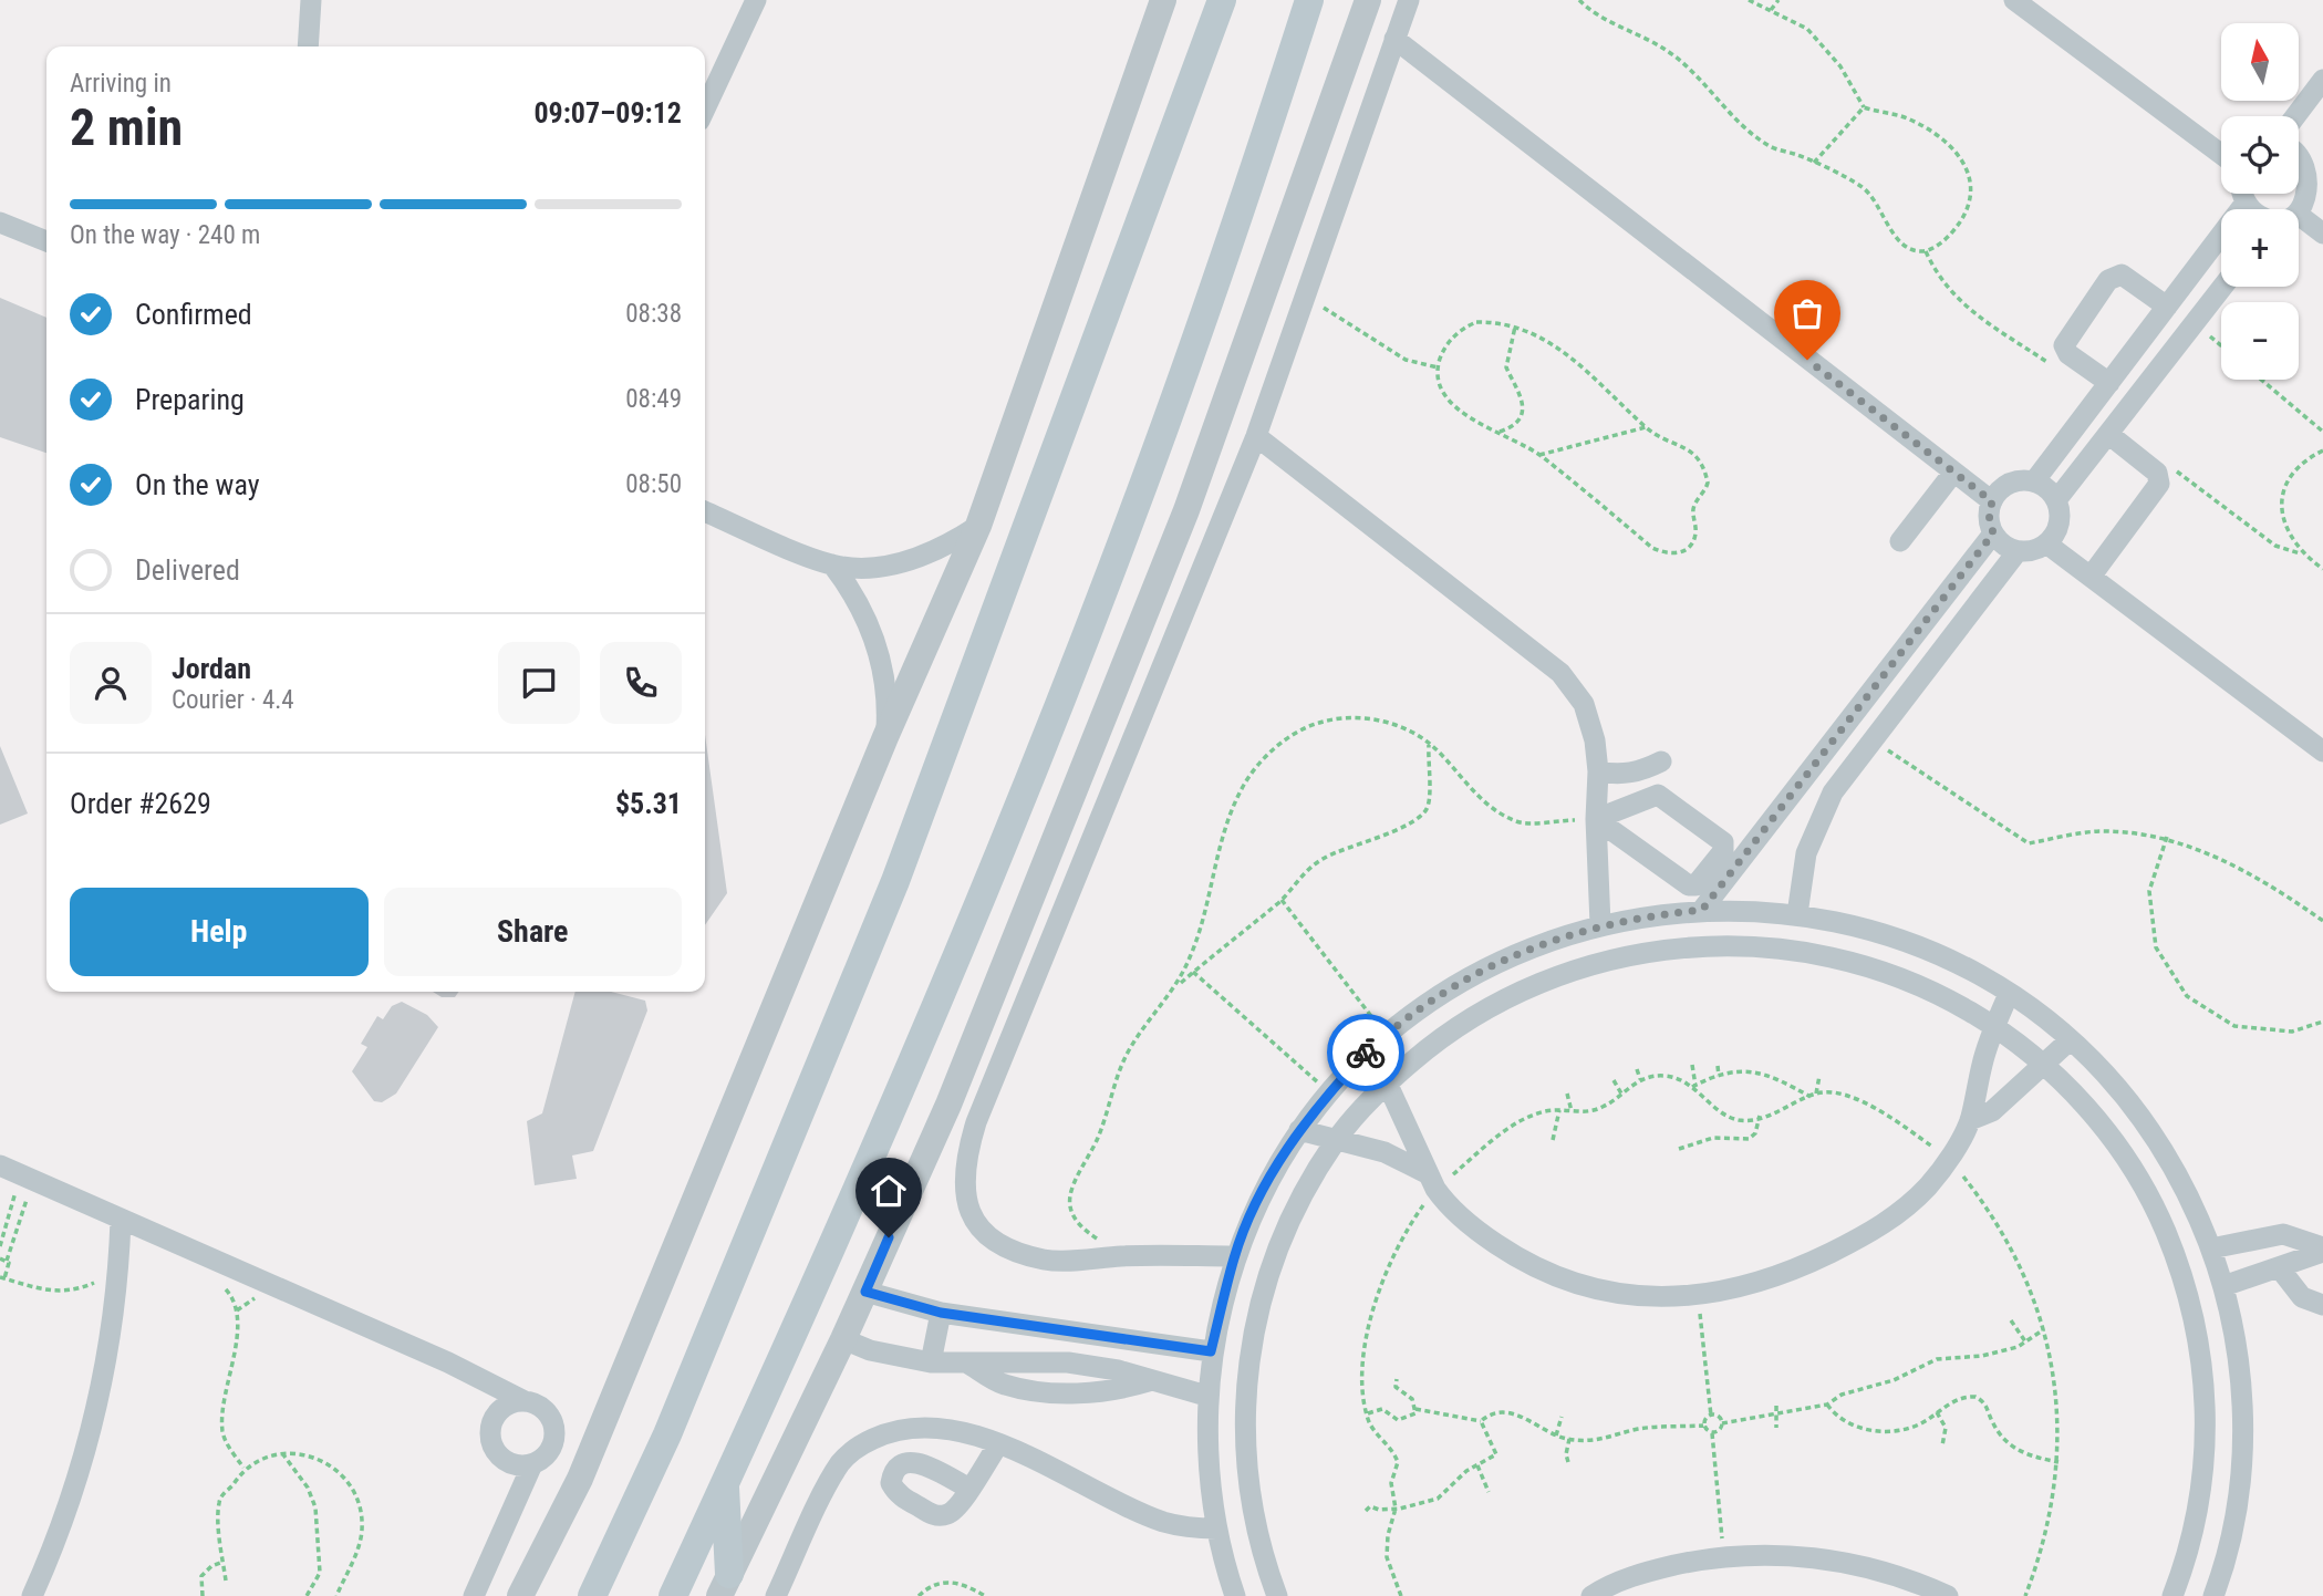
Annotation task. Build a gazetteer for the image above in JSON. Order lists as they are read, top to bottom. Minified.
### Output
{"north":"top","page":{"map_buttons":["+","−"],"heading":["2 min","Arriving in","09:07–09:12"],"panel":["Jordan","Courier · 4.4","Order #2629","$5.31"],"bar":"On the way · 240 m","list":[["Confirmed","08:38"],["Preparing","08:49"],["On the way","08:50"],"Delivered"],"buttons":["Help","Share"]}}
